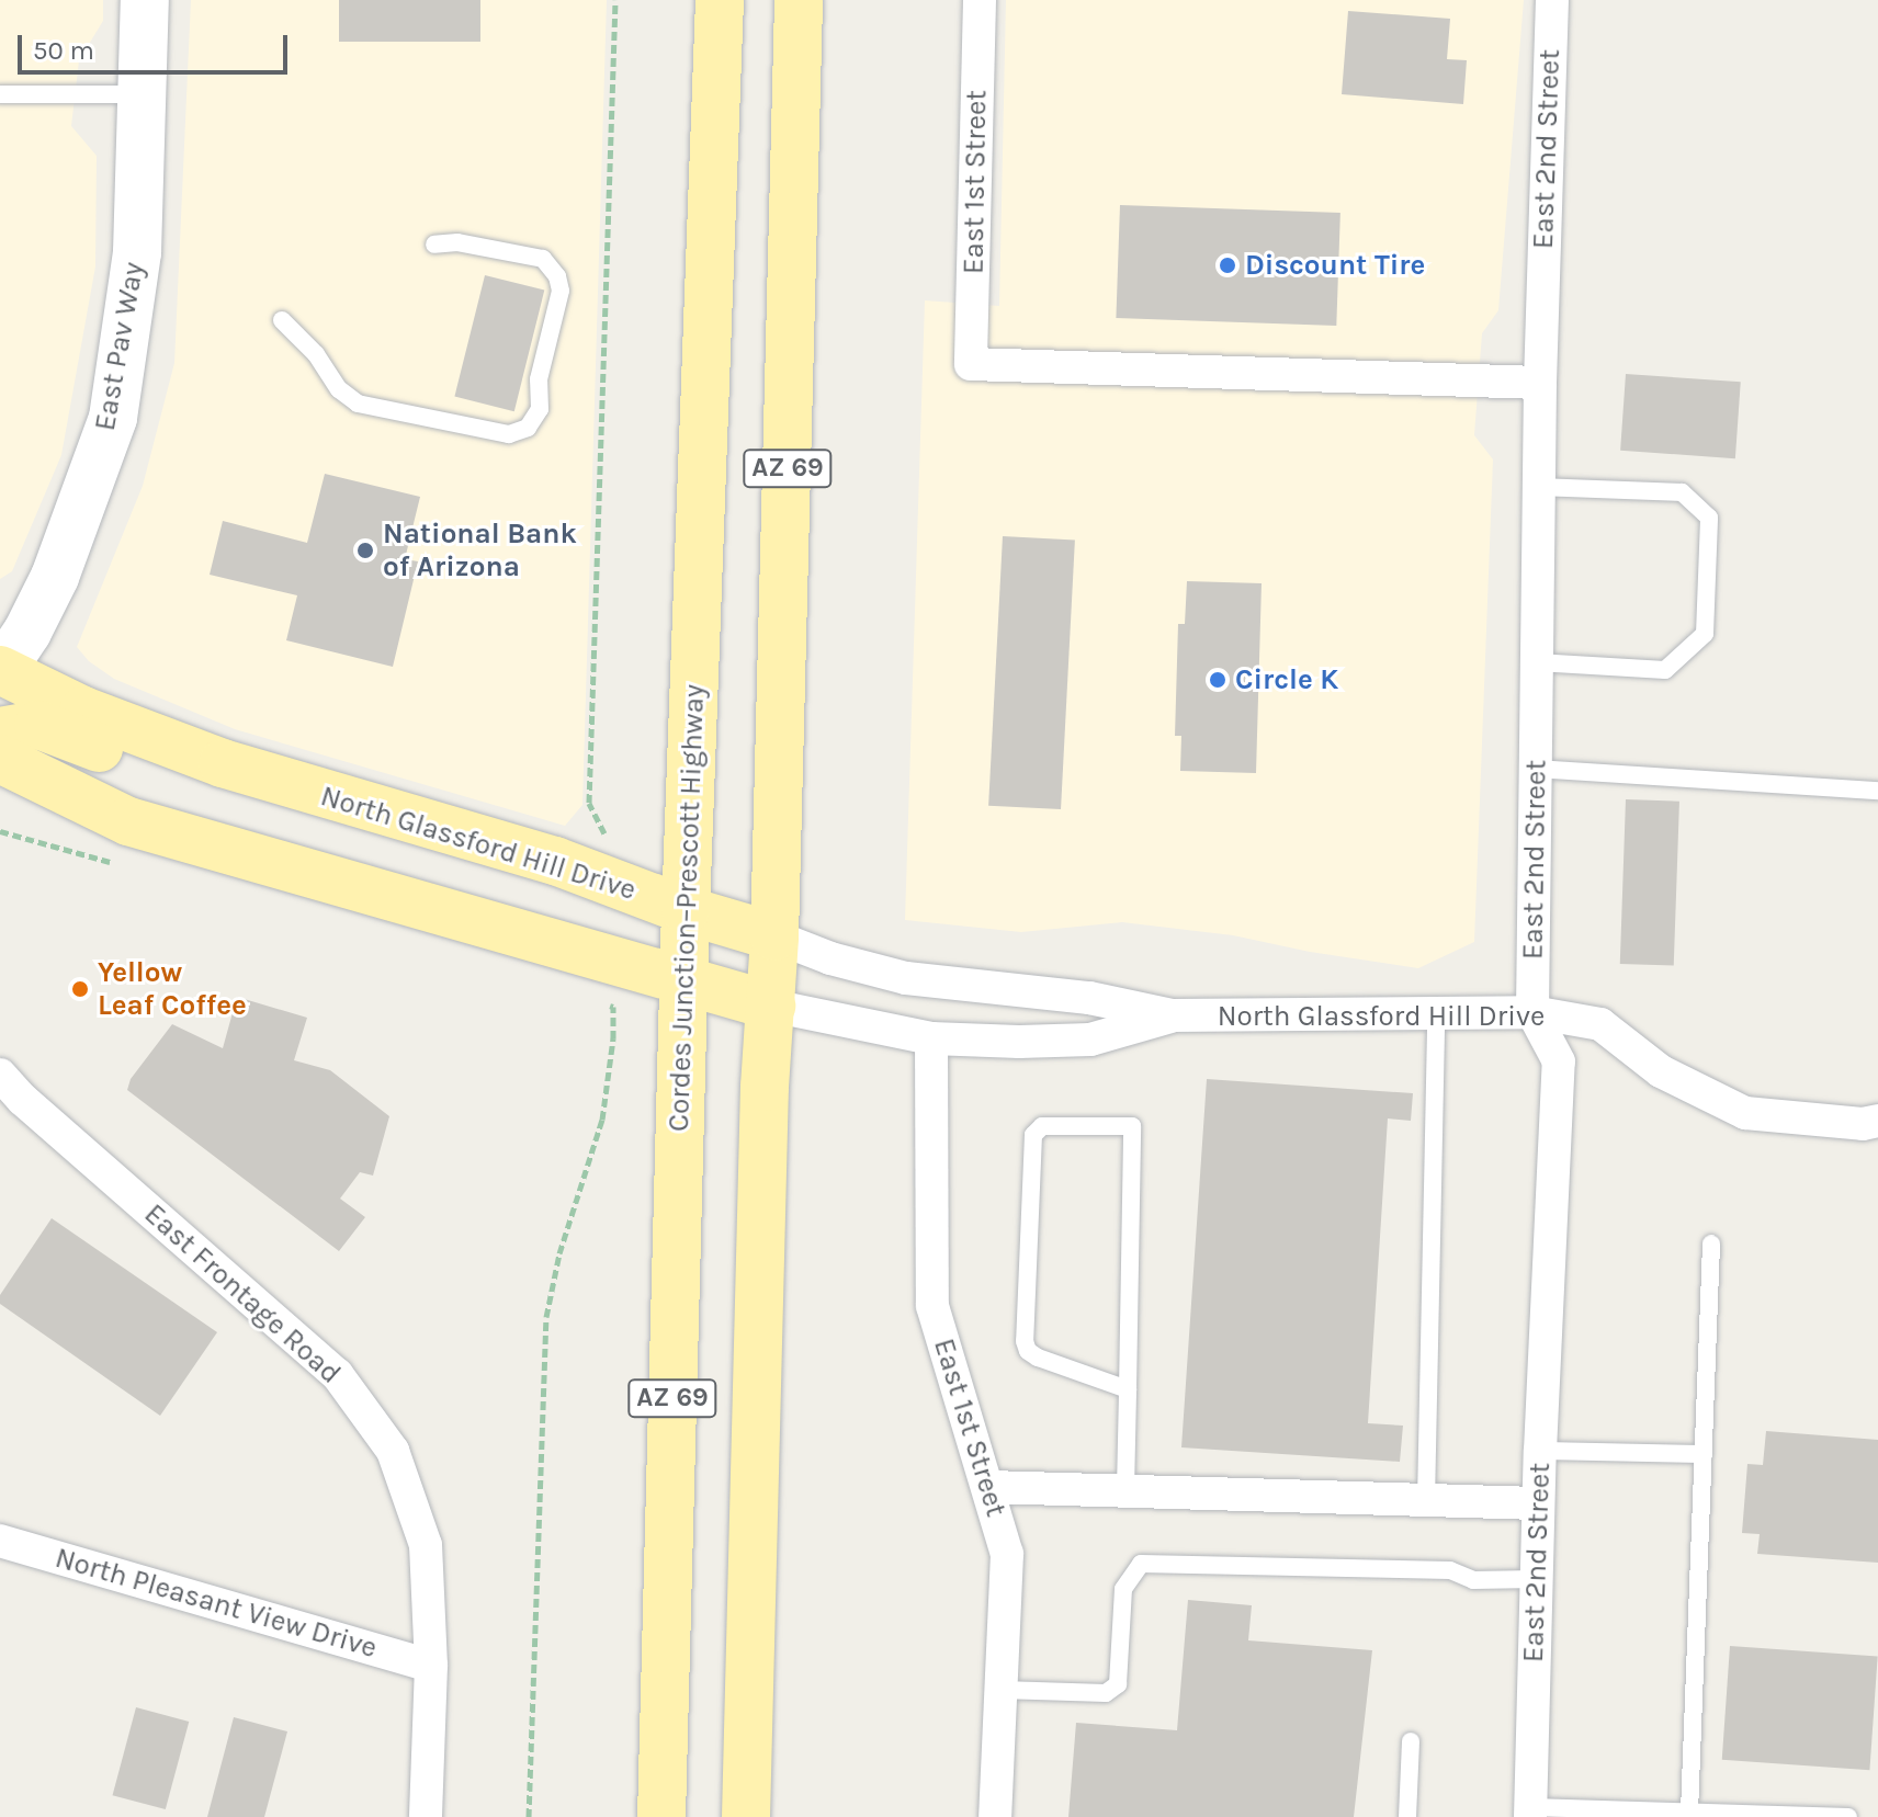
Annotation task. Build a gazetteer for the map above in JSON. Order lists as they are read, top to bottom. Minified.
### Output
{"streets":{"main road":["AZ 69","North Glassford Hill Drive","Cordes Junction–Prescott Highway"],"street":["East 2nd Street","East 1st Street","East Pav Way","East Frontage Road","North Pleasant View Drive"]},"crossings":[["East 2nd Street","East 1st Street"],["East 2nd Street","North Glassford Hill Drive"],["East 1st Street","North Glassford Hill Drive"],["East Pav Way","North Glassford Hill Drive"],["AZ 69","North Glassford Hill Drive"],["North Glassford Hill Drive","Cordes Junction–Prescott Highway"],["East Frontage Road","North Pleasant View Drive"]],"places":["Discount Tire","National Bank of Arizona","Circle K","Yellow Leaf Coffee"],"scale_bar":"50 m"}
